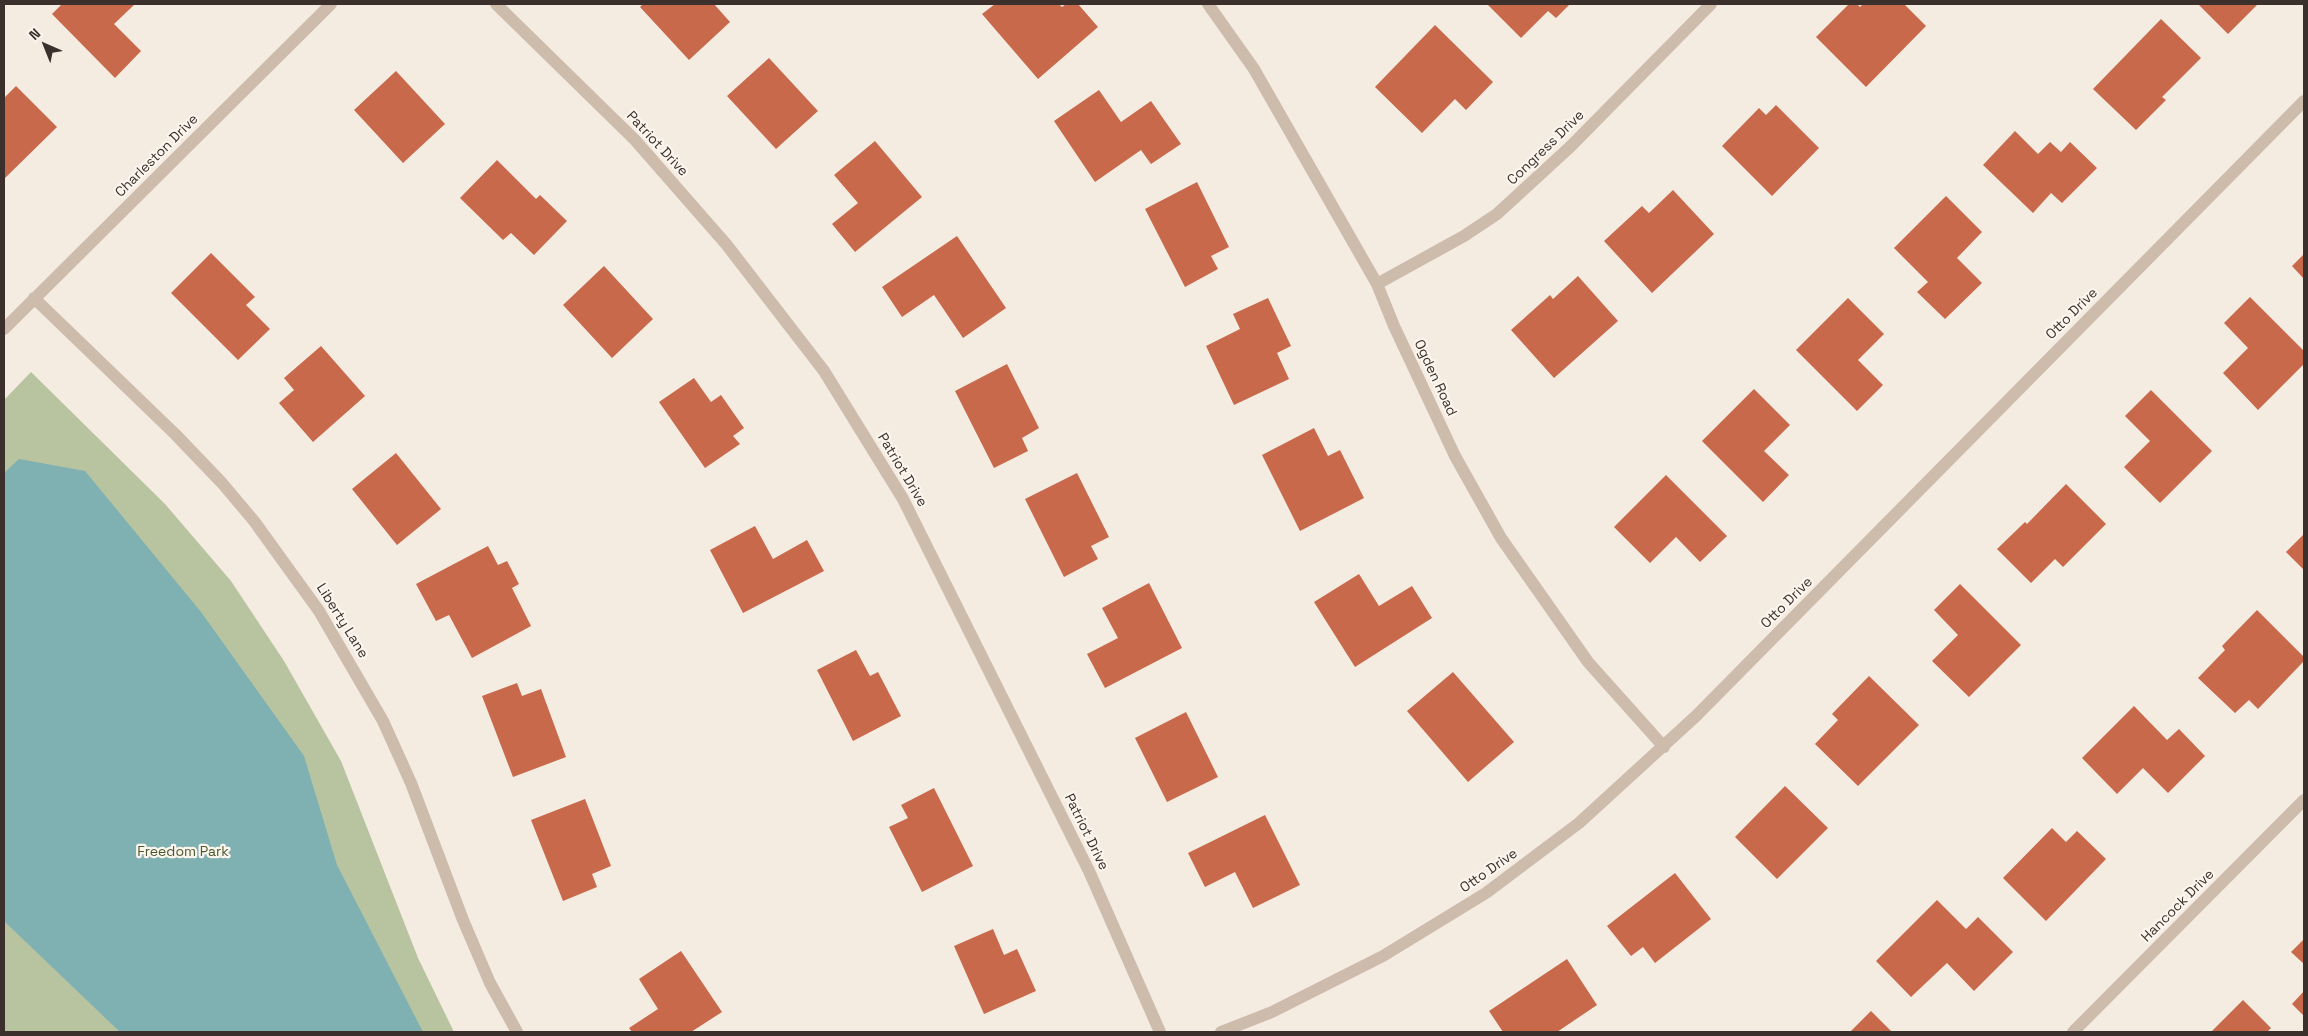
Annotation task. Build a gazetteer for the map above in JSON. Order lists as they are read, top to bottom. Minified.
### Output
{"streets":{"street":["Patriot Drive","Congress Drive","Charleston Drive","Otto Drive","Ogden Road","Liberty Lane","Hancock Drive"]},"crossings":[["Congress Drive","Ogden Road"],["Charleston Drive","Liberty Lane"],["Otto Drive","Ogden Road"]],"parks":["Freedom Park"],"north":"top left"}
